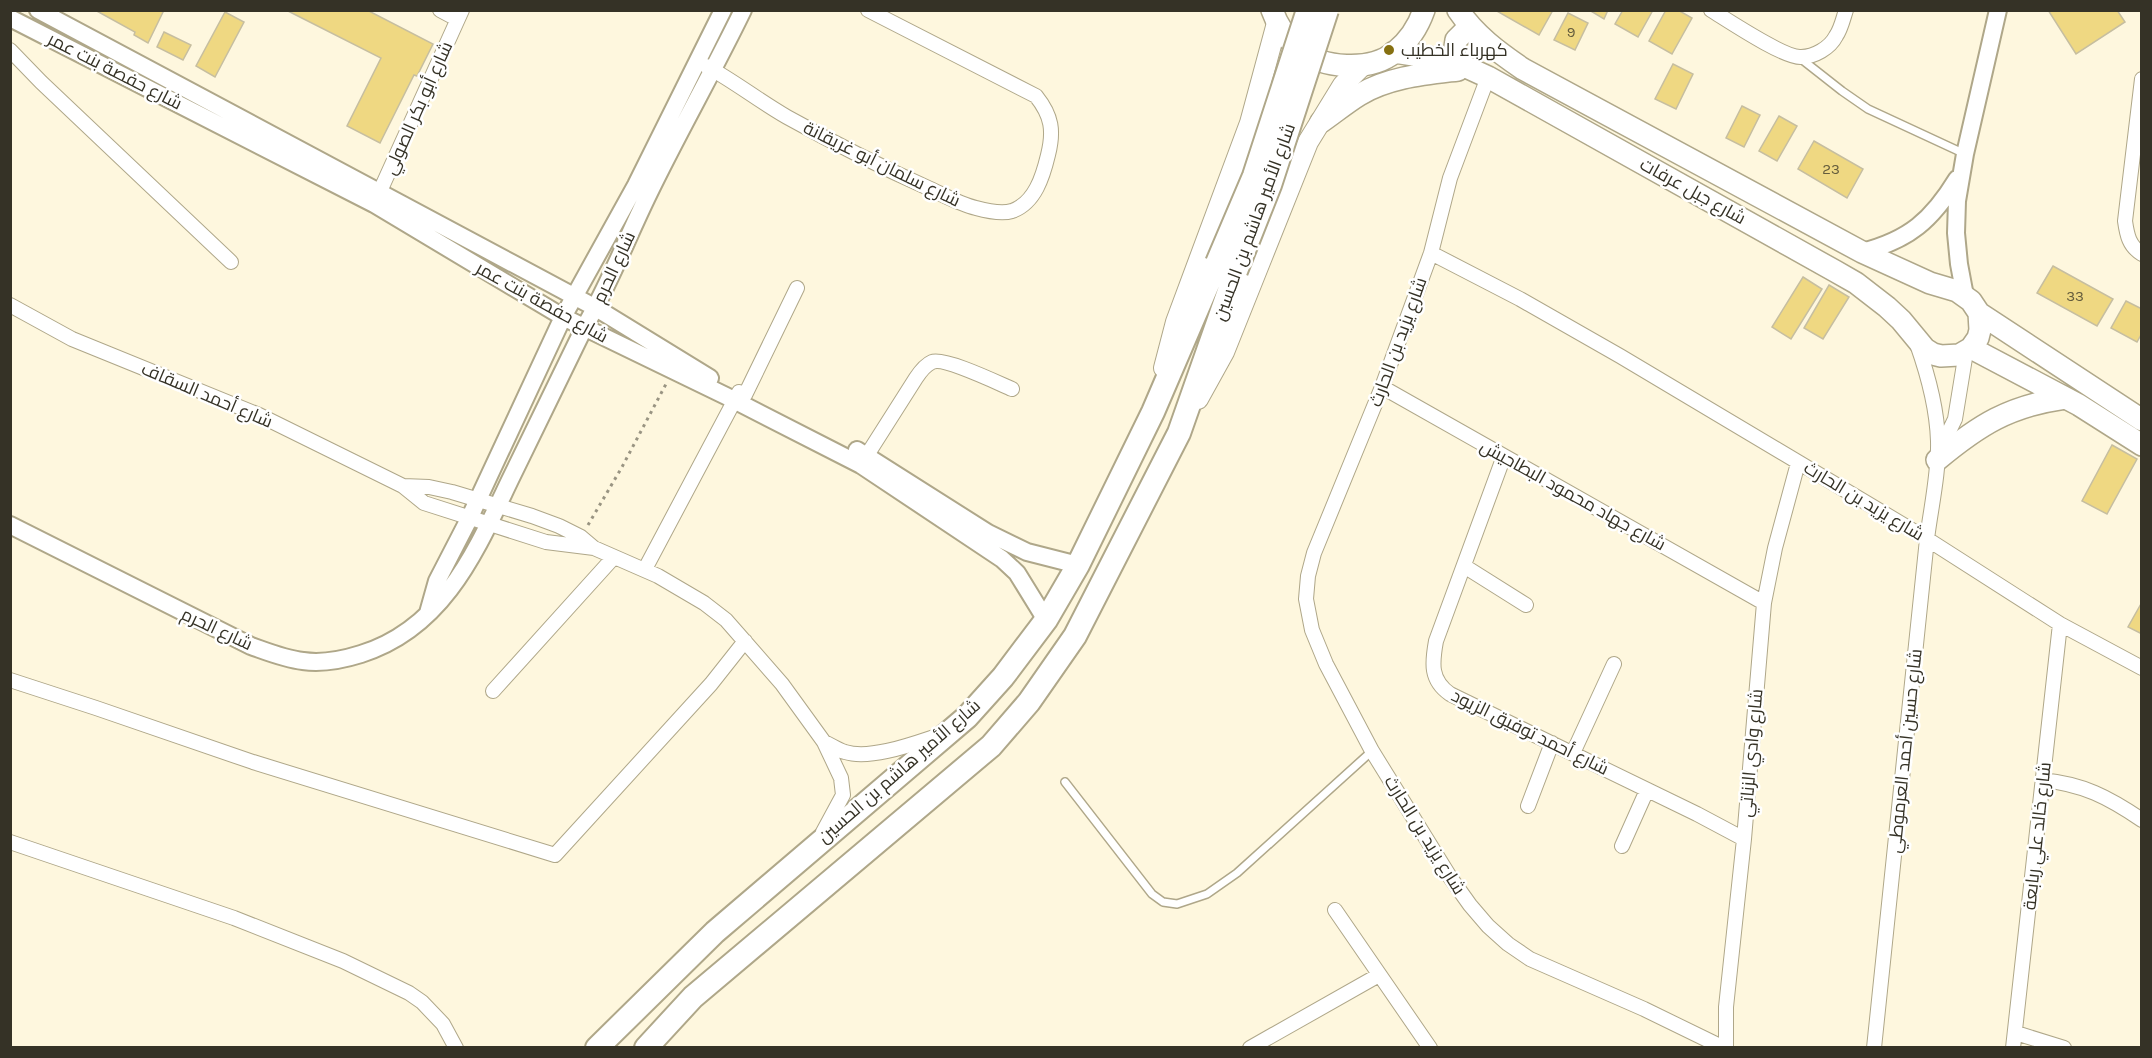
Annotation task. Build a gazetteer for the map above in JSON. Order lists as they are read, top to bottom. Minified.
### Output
{"streets":{"highway":["شارع الأمير هاشم بن الحسين"],"main road":["شارع جبل عرفات"],"street":["شارع حفصة بنت عمر","شارع أبو بكر الصولي","شارع سلمان أبو غريقانة","شارع الحرم","شارع يزيد بن الحارث","شارع أحمد السقاف","شارع جهاد محمود البطاحيش","شارع أحمد توفيق الزيود","شارع حسين أحمد العرموطي","شارع وادي الزناتي","شارع خالد علي ربابعة"]},"crossings":[["شارع حفصة بنت عمر","شارع أبو بكر الصولي"],["شارع حفصة بنت عمر","شارع الأمير هاشم بن الحسين"],["شارع حفصة بنت عمر","شارع الحرم"],["شارع سلمان أبو غريقانة","شارع الحرم"],["شارع جبل عرفات","شارع حسين أحمد العرموطي"],["شارع الحرم","شارع أحمد السقاف"],["شارع يزيد بن الحارث","شارع جهاد محمود البطاحيش"],["شارع يزيد بن الحارث","شارع حسين أحمد العرموطي"],["شارع يزيد بن الحارث","شارع وادي الزناتي"],["شارع يزيد بن الحارث","شارع خالد علي ربابعة"],["شارع جهاد محمود البطاحيش","شارع أحمد توفيق الزيود"],["شارع جهاد محمود البطاحيش","شارع وادي الزناتي"],["شارع أحمد توفيق الزيود","شارع وادي الزناتي"]],"places":["كهرباء الخطيب"],"house_numbers":["9","23","33"]}
